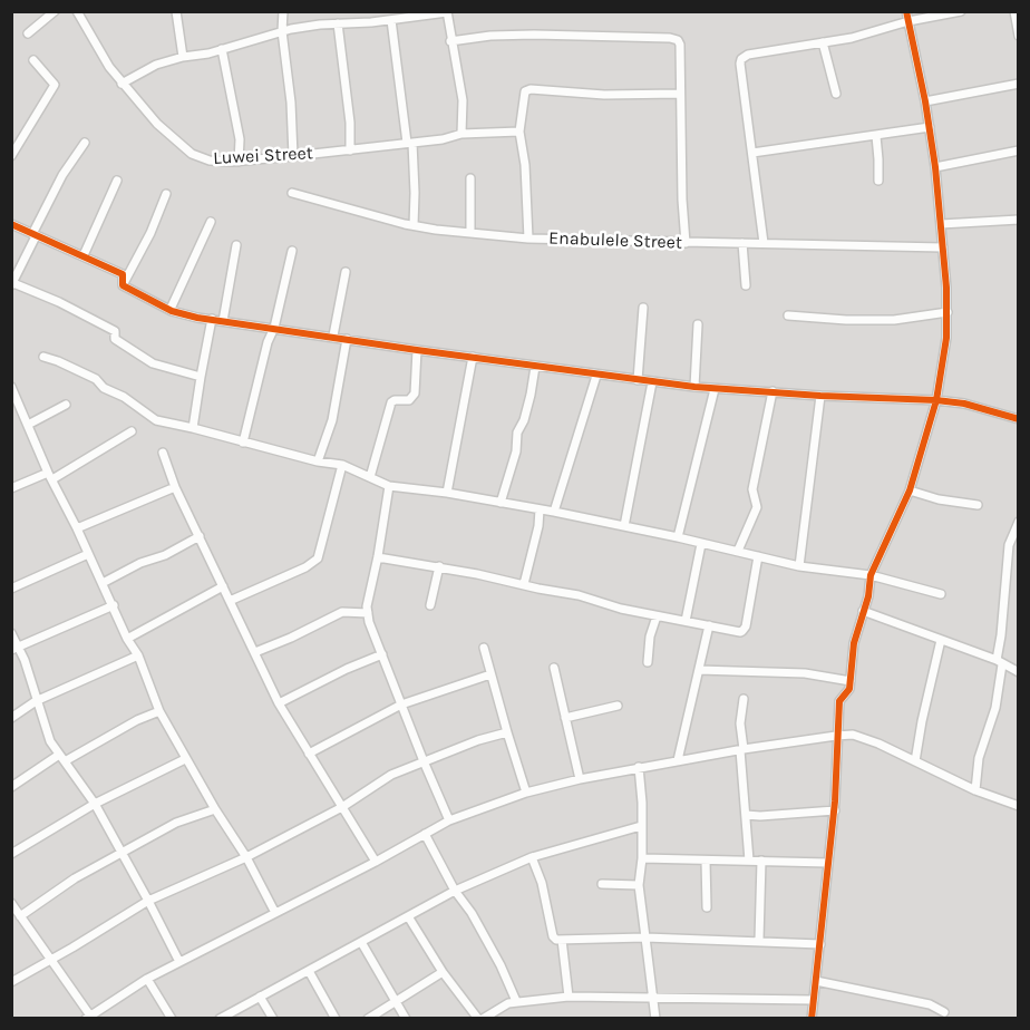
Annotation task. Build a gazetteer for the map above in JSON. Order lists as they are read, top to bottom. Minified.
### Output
{"streets":{"street":["Luwei Street","Enabulele Street"]}}
